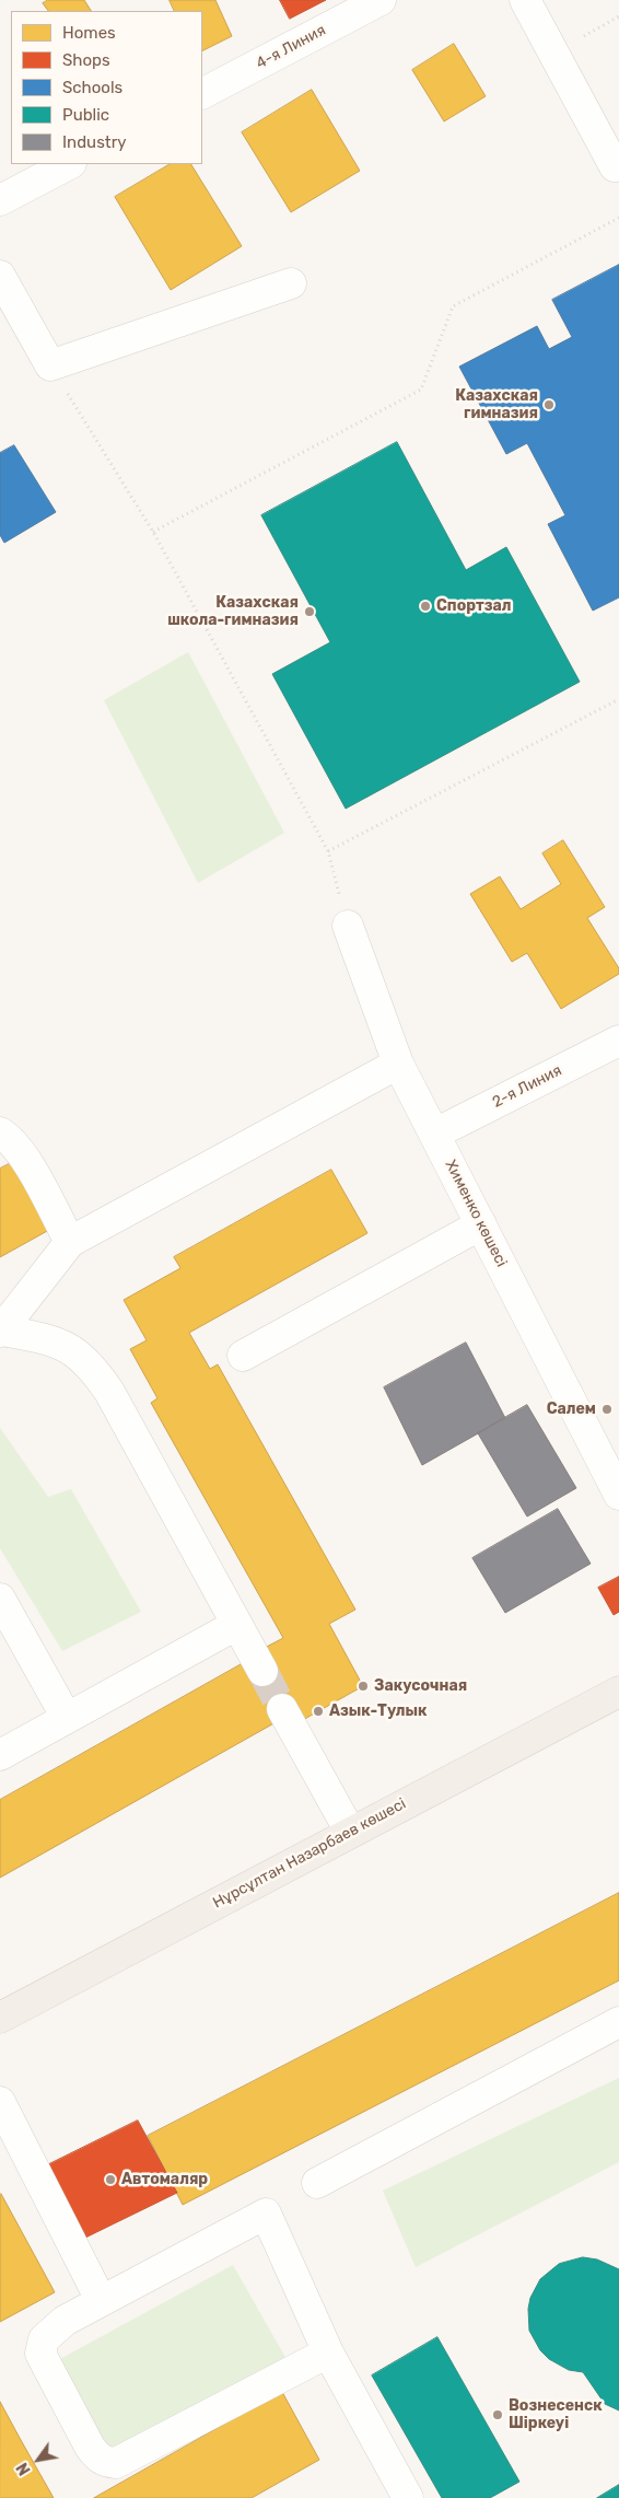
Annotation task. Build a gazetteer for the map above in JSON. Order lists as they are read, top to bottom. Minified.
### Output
{"streets":{"main road":["Нұрсұлтан Назарбаев көшесі"],"street":["4-я Линия","2-я Линия","Хименко көшесі"]},"crossings":[["2-я Линия","Хименко көшесі"]],"places":["Казахская гимназия","Спортзал","Казахская школа-гимназия","Салем","Закусочная","Азык-Тулык","Автомаляр","Вознесенск Шіркеуі"],"legend":["Homes","Shops","Schools","Public","Industry"],"north":"bottom left"}
